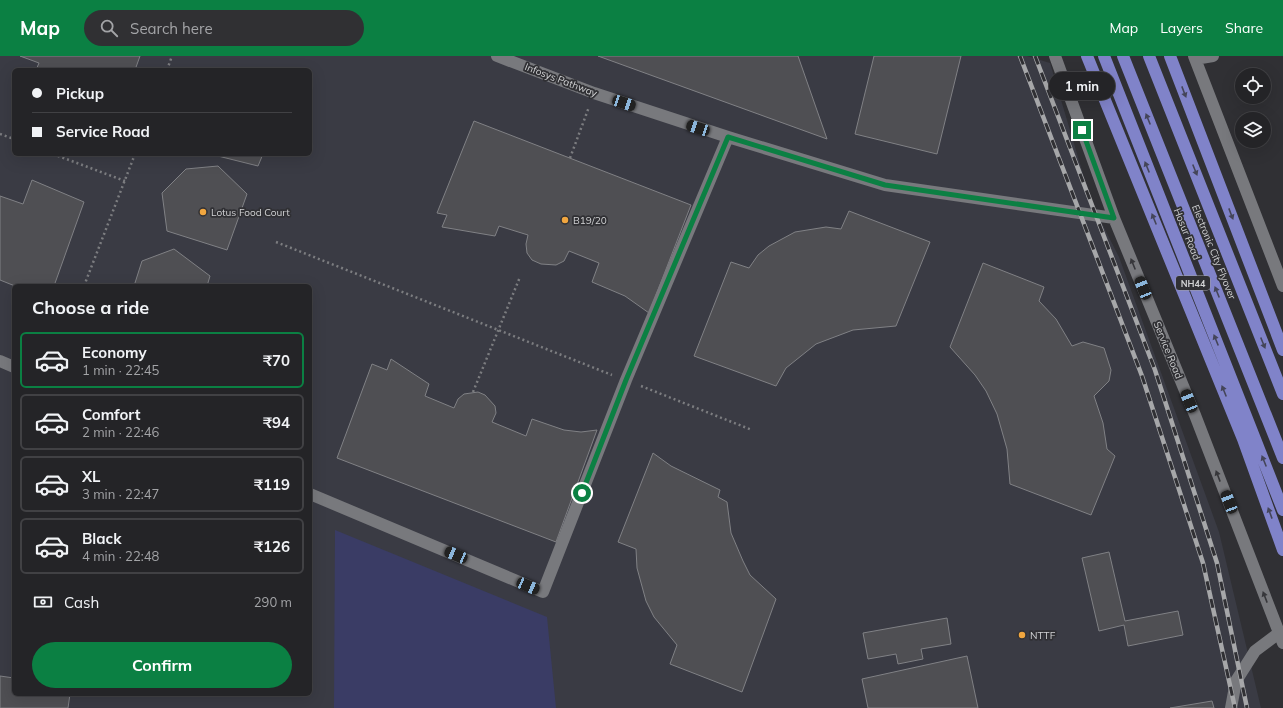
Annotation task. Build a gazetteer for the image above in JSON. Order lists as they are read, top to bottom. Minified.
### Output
{"streets":{"highway":["Hosur Road","Electronic City Flyover","NH44"],"street":["Infosys Pathway","Service Road"]},"crossings":[["Infosys Pathway","Service Road"]],"one_way":["Service Road"],"places":["Lotus Food Court","B19/20","NTTF"],"page":{"header":"Map","search":"Search here","nav":["Map","Layers","Share"],"banner":["Pickup","Service Road"],"bubble":"1 min","heading":"Choose a ride","list":[{"name":"Economy","note":"1 min · 22:45","value":"₹70"},{"name":"Comfort","note":"2 min · 22:46","value":"₹94"},{"name":"XL","note":"3 min · 22:47","value":"₹119"},{"name":"Black","note":"4 min · 22:48","value":"₹126"}],"pay":["Cash","290 m"],"buttons":"Confirm"}}
